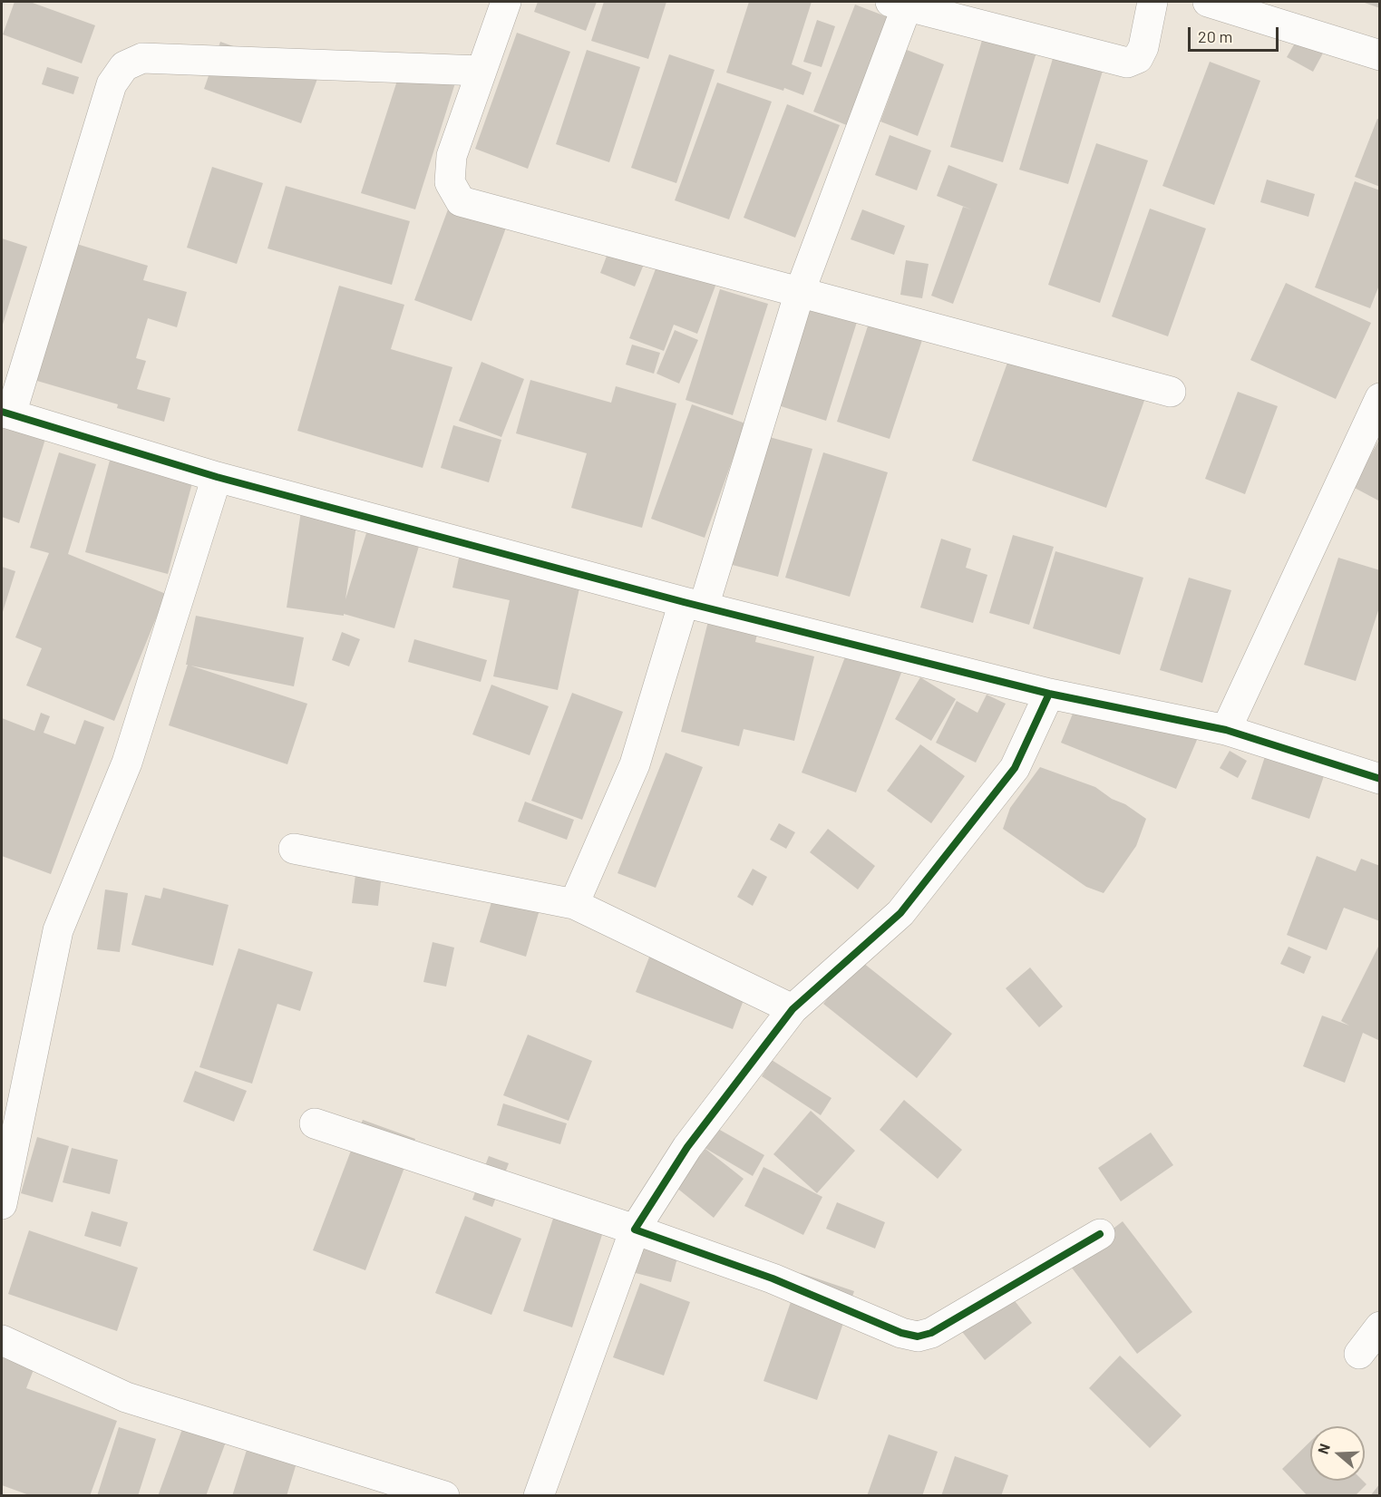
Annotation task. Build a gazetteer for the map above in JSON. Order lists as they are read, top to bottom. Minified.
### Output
{"scale_bar":"20 m","north":"left"}
